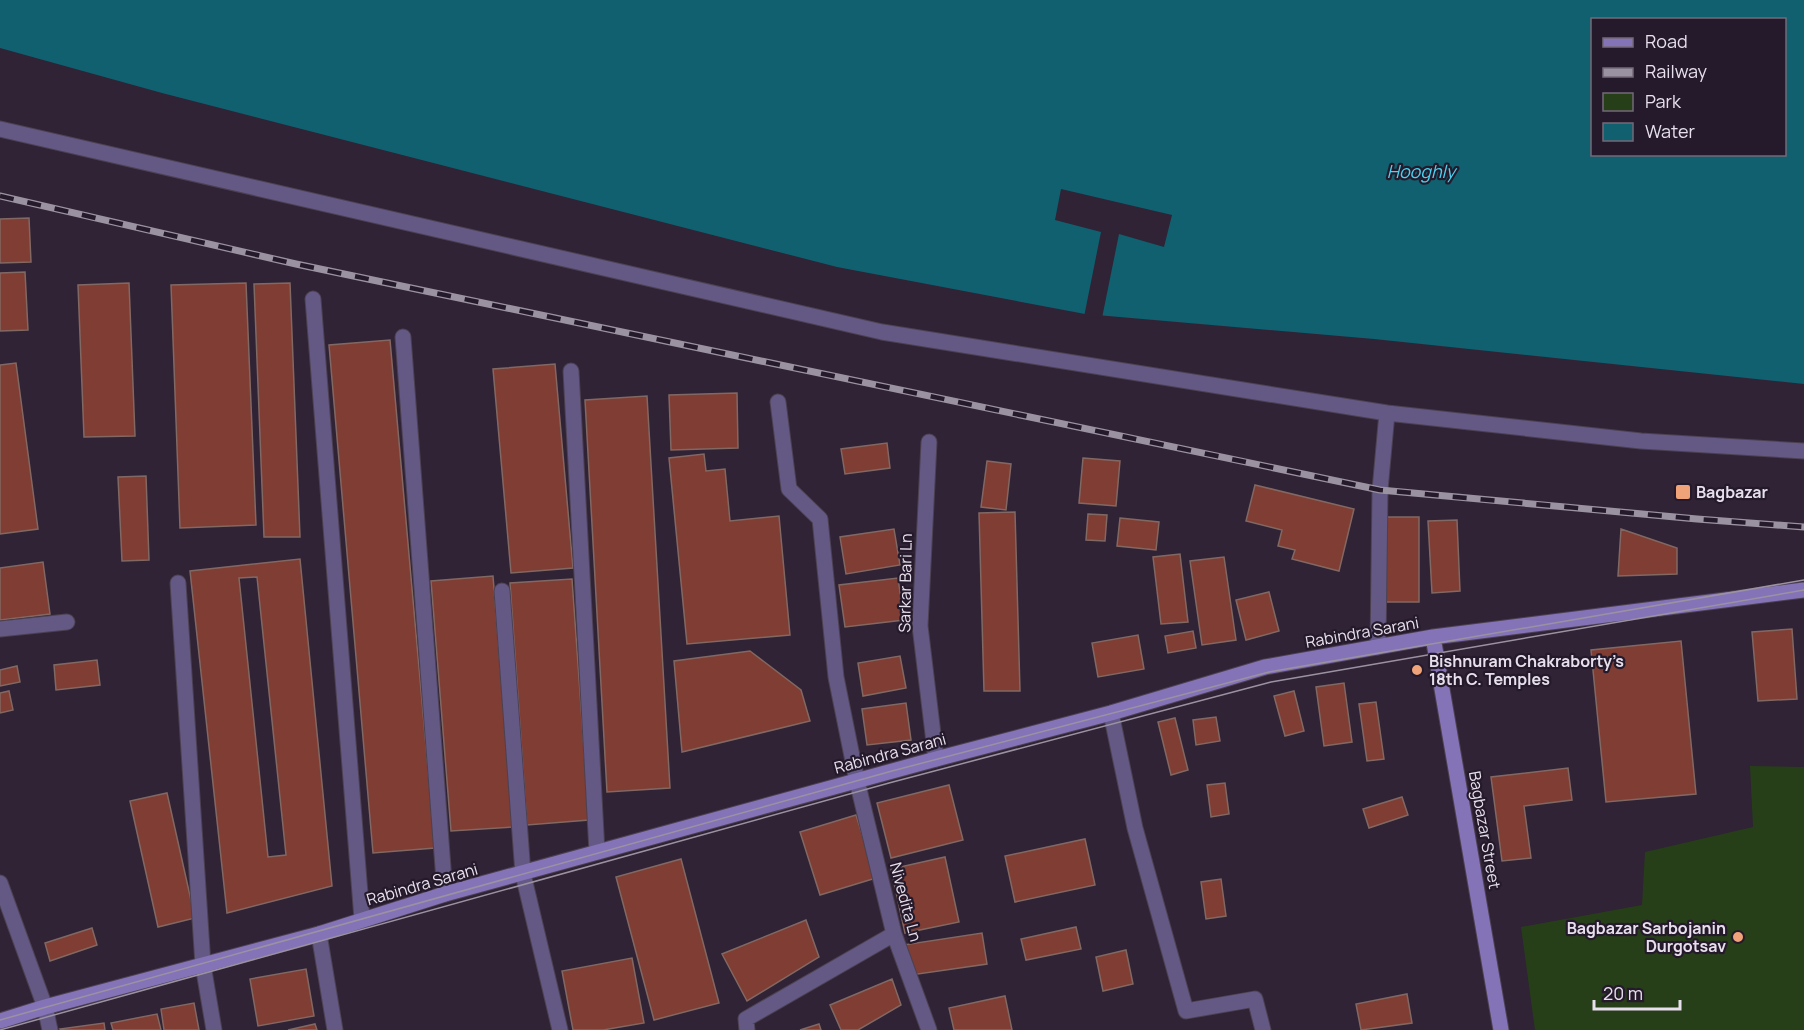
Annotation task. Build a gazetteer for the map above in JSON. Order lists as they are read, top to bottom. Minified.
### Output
{"streets":{"main road":["Rabindra Sarani","Bagbazar Street"],"street":["Sarkar Bari Ln","Nivedita Ln"]},"crossings":[["Sarkar Bari Ln","Rabindra Sarani"],["Rabindra Sarani","Bagbazar Street"],["Rabindra Sarani","Nivedita Ln"]],"water":["Hooghly"],"places":{"transit":["Bagbazar"],"other":["Bishnuram Chakraborty’s 18th C. Temples","Bagbazar Sarbojanin Durgotsav"]},"legend":["Road","Railway","Park","Water"],"scale_bar":"20 m"}
